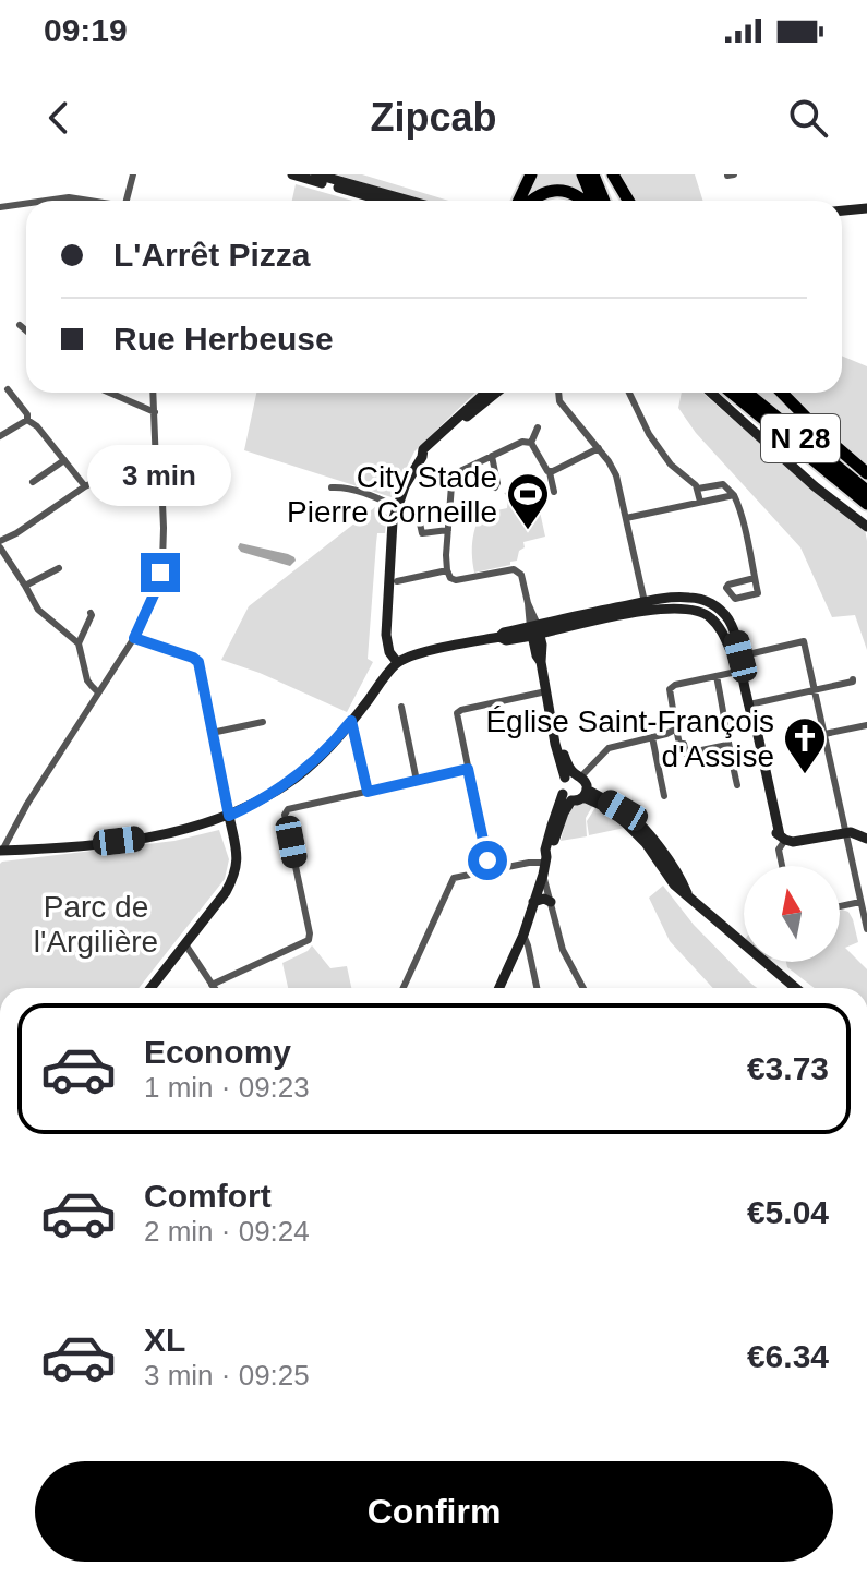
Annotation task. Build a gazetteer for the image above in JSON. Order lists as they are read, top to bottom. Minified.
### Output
{"streets":{"highway":["N 28"]},"parks":["Parc de l'Argilière"],"places":{"sports":["City Stade Pierre Corneille"],"church":["Église Saint-François d'Assise"]},"north":"top","page":{"status":"09:19","header":"Zipcab","banner":["L'Arrêt Pizza","Rue Herbeuse"],"bubble":"3 min","list":[{"name":"Economy","note":"1 min · 09:23","value":"€3.73"},{"name":"Comfort","note":"2 min · 09:24","value":"€5.04"},{"name":"XL","note":"3 min · 09:25","value":"€6.34"}],"buttons":"Confirm"}}
